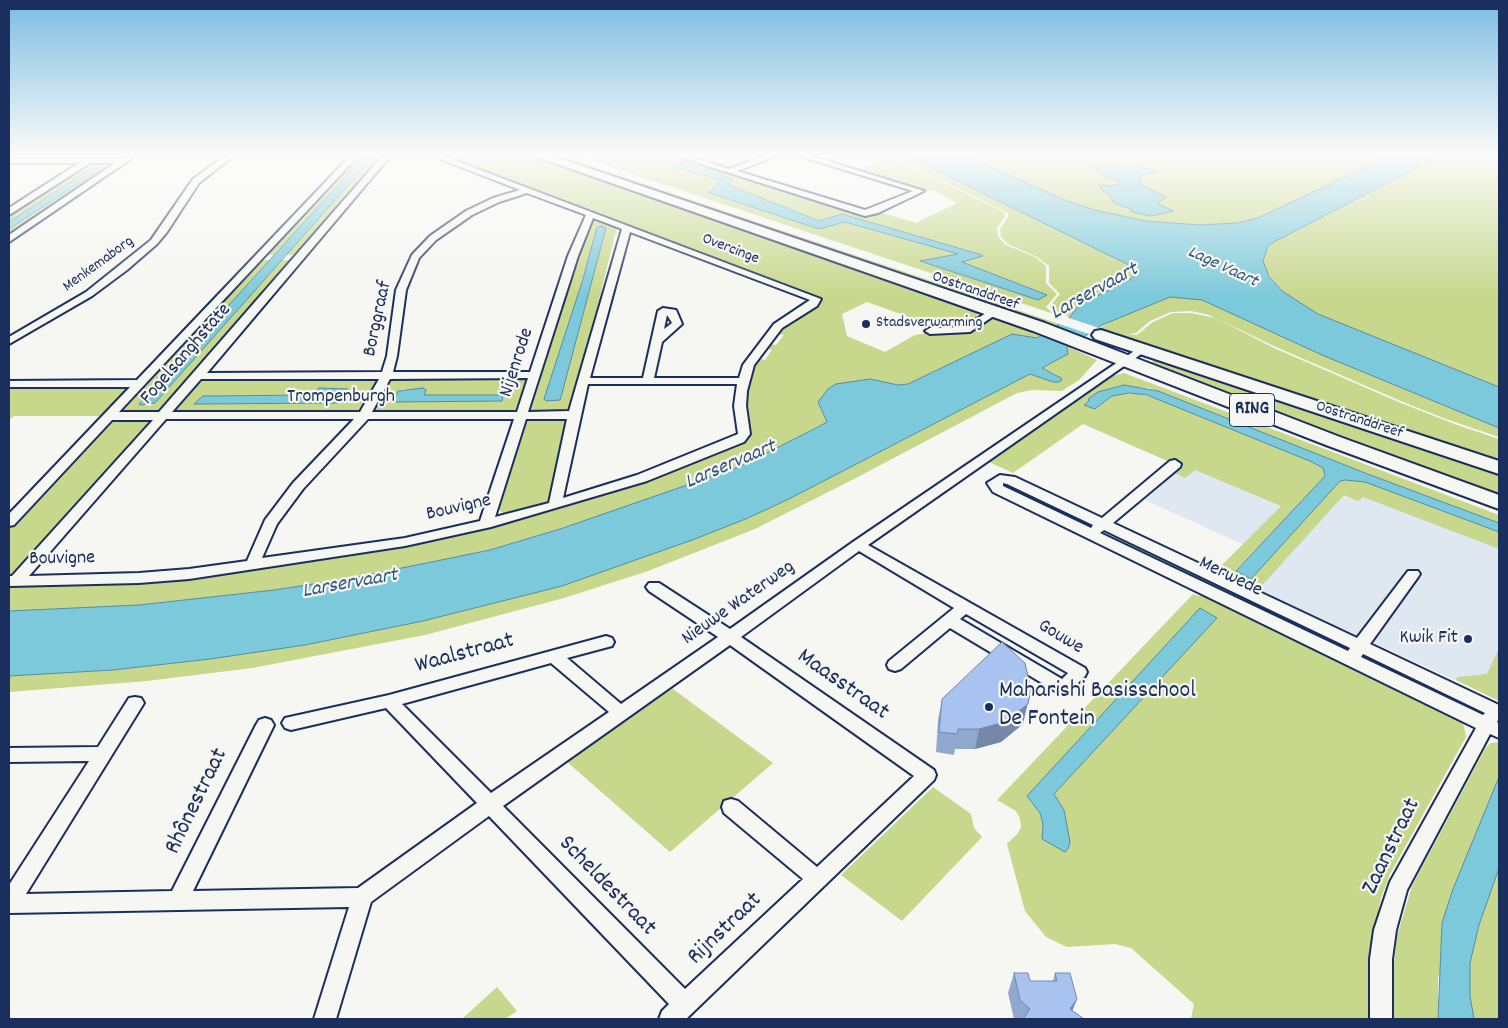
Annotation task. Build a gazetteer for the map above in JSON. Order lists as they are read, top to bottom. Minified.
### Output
{"streets":{"main road":["Oostranddreef","RING"],"street":["Overcinge","Menkemaborg","Borggraaf","Fogelsanghstate","Nijenrode","Trompenburgh","Bouvigne","Merwede","Nieuwe Waterweg","Gouwe","Waalstraat","Maasstraat","Rhônestraat","Zaanstraat","Scheldestraat","Rijnstraat"]},"crossings":[["Overcinge","Nijenrode"],["Overcinge","Bouvigne"],["Oostranddreef","Nieuwe Waterweg"],["Borggraaf","Trompenburgh"],["Borggraaf","Bouvigne"],["Fogelsanghstate","Trompenburgh"],["Fogelsanghstate","Bouvigne"],["Nijenrode","Trompenburgh"],["Nijenrode","Bouvigne"],["Merwede","Zaanstraat"],["Nieuwe Waterweg","Gouwe"],["Nieuwe Waterweg","Maasstraat"],["Nieuwe Waterweg","Scheldestraat"],["Maasstraat","Rijnstraat"],["Scheldestraat","Rijnstraat"]],"water":["Lage Vaart","Larservaart"],"places":["Stadsverwarming","Kwik Fit","Maharishi Basisschool De Fontein"]}
